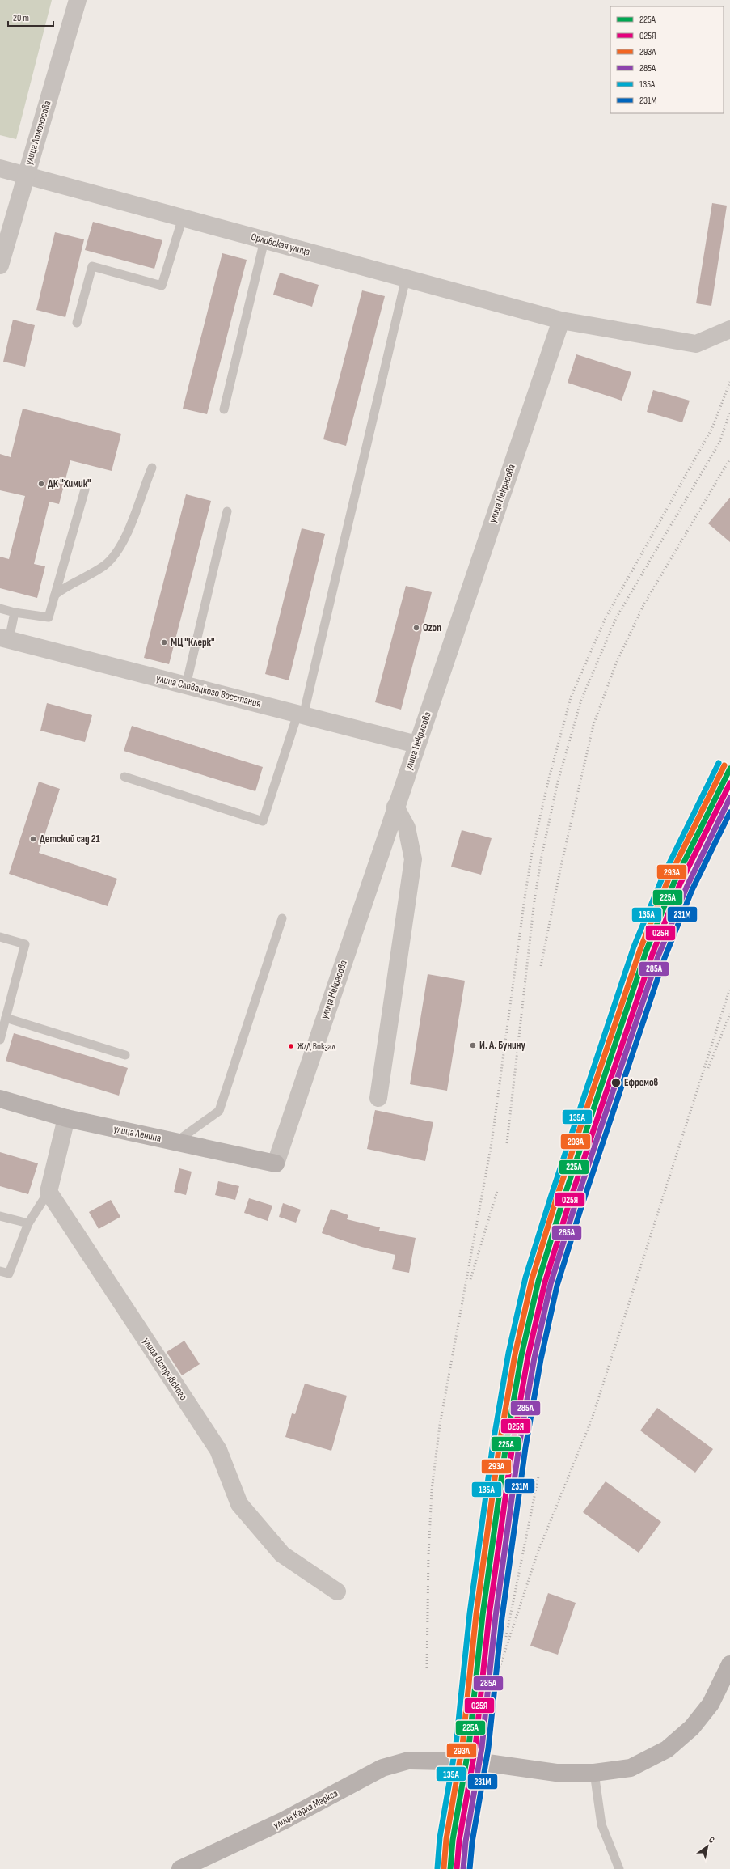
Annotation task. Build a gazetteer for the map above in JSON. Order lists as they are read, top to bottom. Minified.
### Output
{"streets":{"main road":["улица Ленина","улица Карла Маркса"],"street":["улица Ломоносова","Орловская улица","улица Некрасова","улица Словацкого Восстания","улица Островского"]},"crossings":[["улица Ломоносова","Орловская улица"],["Орловская улица","улица Некрасова"],["улица Некрасова","улица Словацкого Восстания"],["улица Некрасова","улица Ленина"]],"places":["ДК \"Химик\"","Ozon","МЦ \"Клерк\"","Детский сад 21","И. А. Бунину","Ж/Д Вокзал","Ефремов"],"lines":["transit line 135А","transit line 293А","transit line 225А","transit line 025Я","transit line 285А","transit line 231М"],"legend":["225А","025Я","293А","285А","135А","231М"],"scale_bar":"20 m","north":"top right"}
